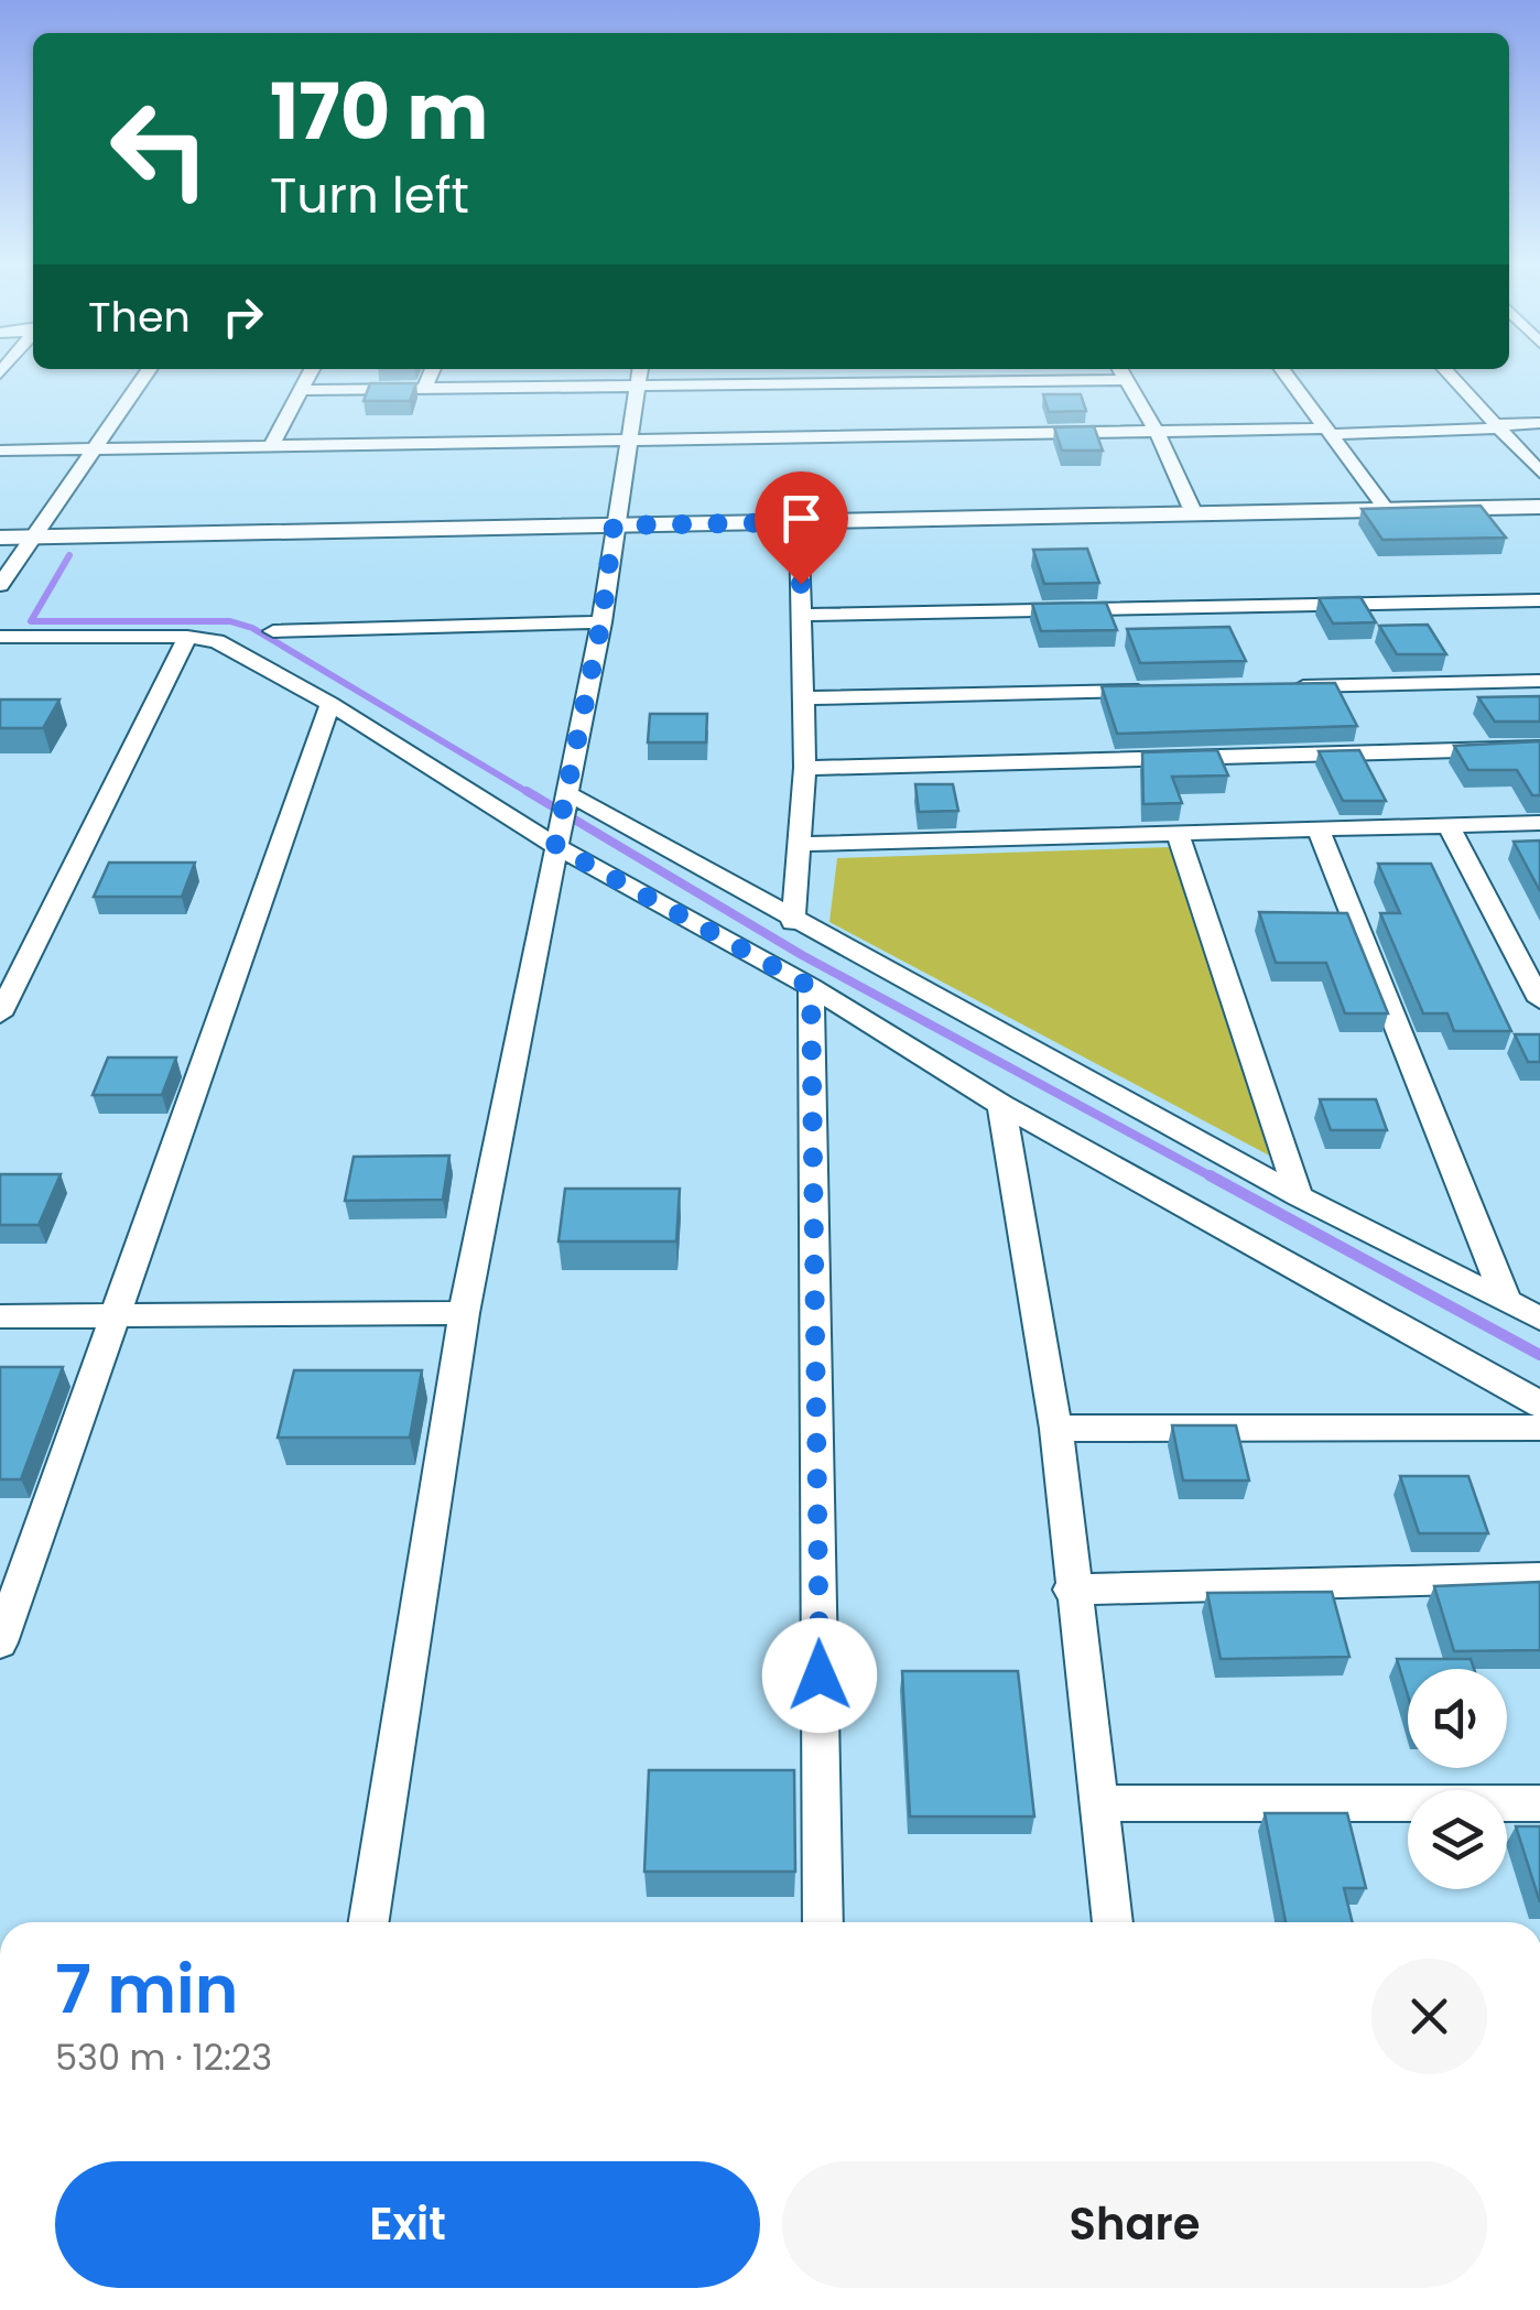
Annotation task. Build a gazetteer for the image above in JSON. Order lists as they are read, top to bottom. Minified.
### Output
{"page":{"turn":["170 m","Turn left"],"then":"Then","heading":["7 min","530 m · 12:23"],"buttons":["Exit","Share"]}}
